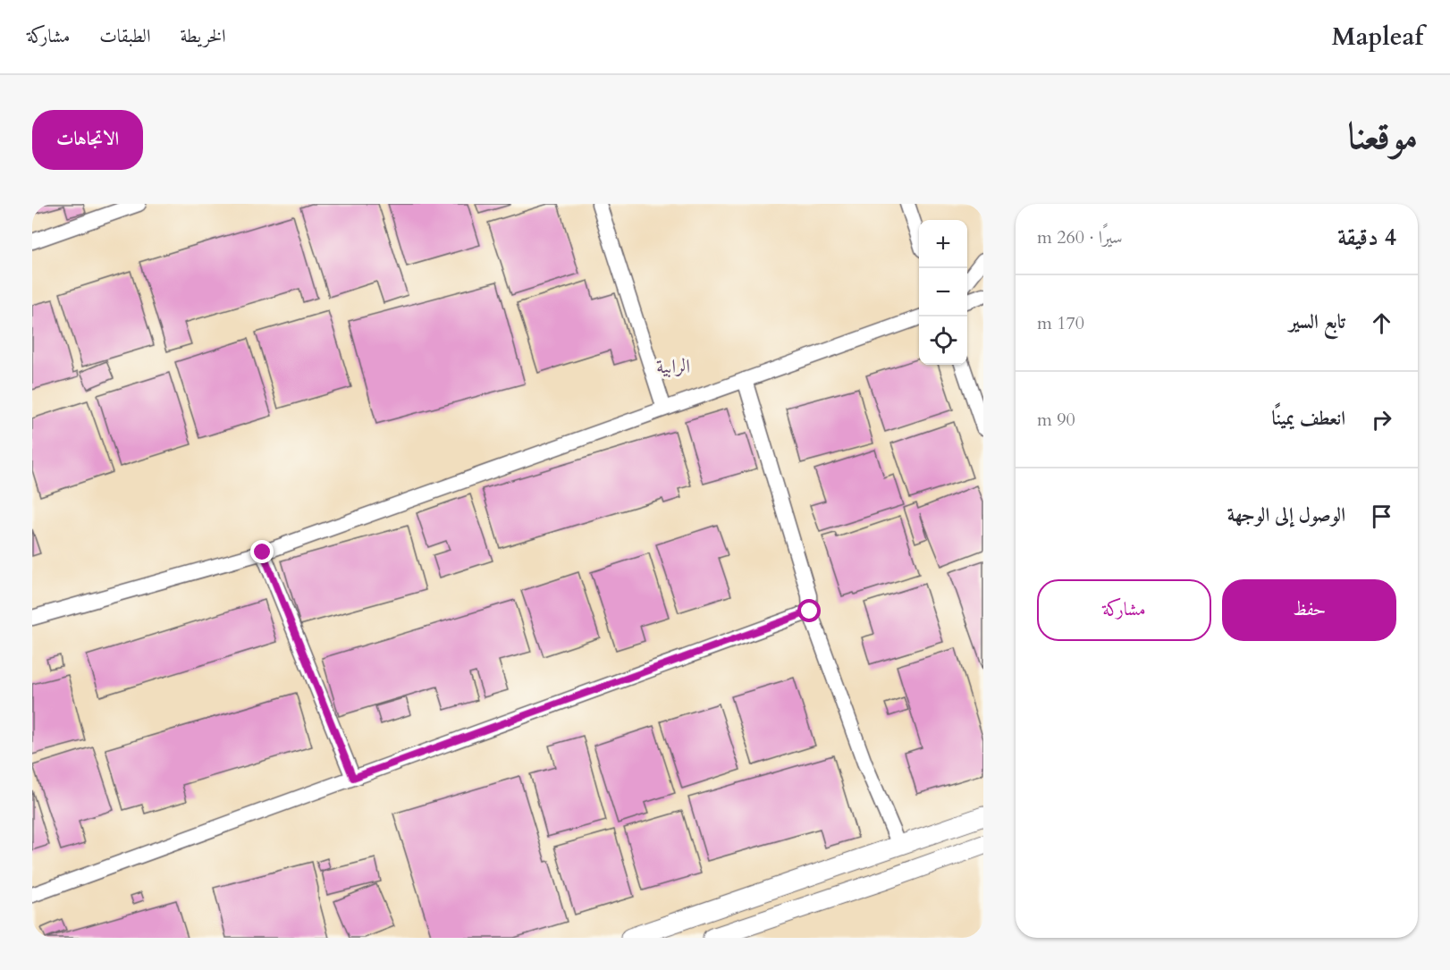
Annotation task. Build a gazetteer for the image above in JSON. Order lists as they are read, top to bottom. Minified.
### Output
{"districts":["الرابية"],"page":{"header":"Mapleaf","nav":["الخريطة","الطبقات","مشاركة"],"title":"موقعنا","buttons":["الاتجاهات",["حفظ","مشاركة"]],"heading":["4 دقيقة","سيرًا · 260 m"],"map_buttons":["+","−"],"list":[["تابع السير","170 m"],["انعطف يمينًا","90 m"],"الوصول إلى الوجهة"]}}
